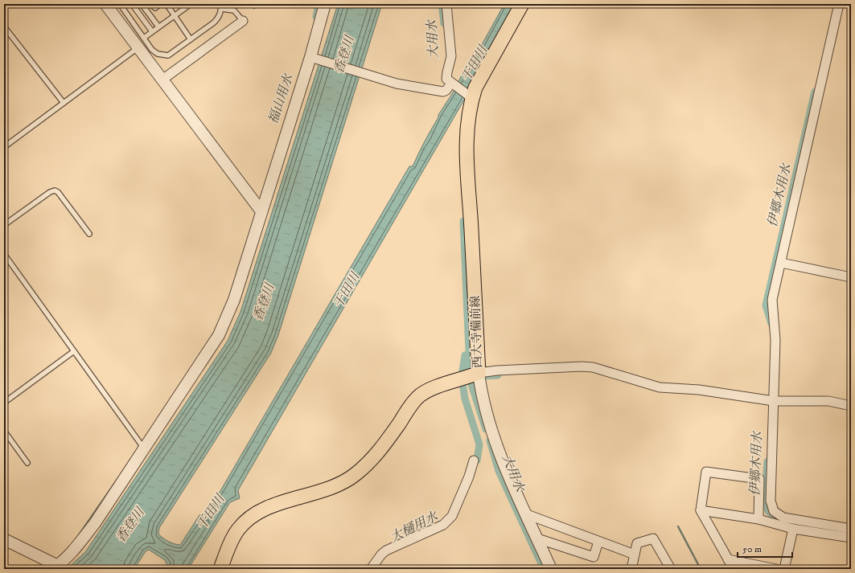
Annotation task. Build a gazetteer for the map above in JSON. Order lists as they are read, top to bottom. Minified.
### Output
{"streets":{"main road":["西大寺備前線"]},"water":["大用水","香登川","干田川","福山用水","伊郷木用水","大樋用水"],"scale_bar":"50 m"}
